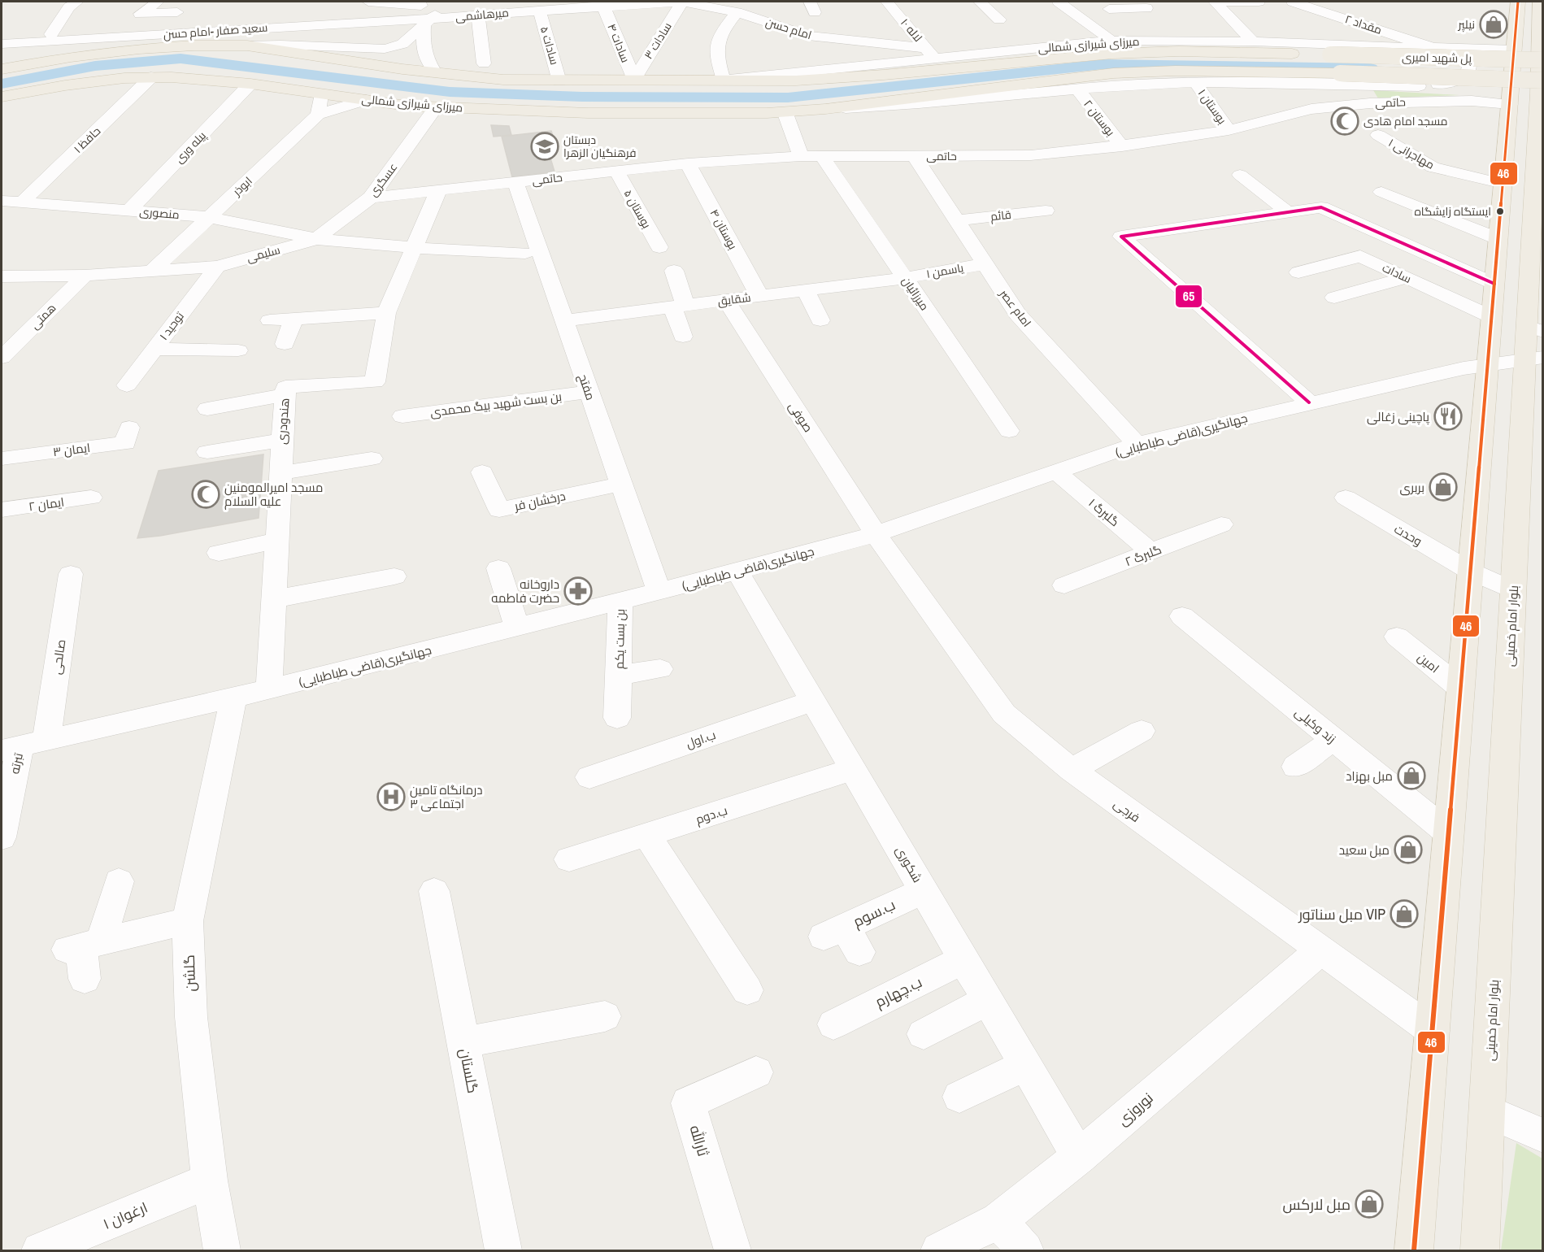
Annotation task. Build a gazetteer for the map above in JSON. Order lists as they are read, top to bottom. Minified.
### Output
{"streets":{"main road":["میرزای شیرازی شمالی","پل شهید امیری","بلوار امام خمینی"],"street":["میرهاشمی","مقداد ۲","امام حسن","لاله ۱۰","سعید صفار -امام حسن","سادات ۳","سادات ۴","سادات ۵","حاتمی","بوستان ۱","بوستان ۲","حافظ ۱","پیله وری","مهاجرانی ۱","عسگری","ابوذر","بوستان ۵","منصوری","قائم","بوستان ۴","سلیمی","یاسمن ۱","سادات","میرزائیان","شقایق","امام عصر","همتی","توحید ۱","مفتح","بن بست شهید بیگ محمدی","صوفی","هندودری","جهانگیری(قاضی طباطبایی)","ایمان ۳","درخشان فر","ایمان ۲","گلبرگ ۱","وحدت","گلبرگ ۲","بن بست یکم","صالحی","امین","زند وکیلی","ب.اول","تبرته","فرجی","ب.دوم","شکوری","ب.سوم","گلشن","ب.چهارم","گلستان","نوروزی","ثارالله","ارغوان ۱"]},"crossings":[["میرهاشمی","امام حسن"],["میرهاشمی","سعید صفار -امام حسن"],["میرهاشمی","سادات ۳"],["میرهاشمی","سادات ۴"],["میرهاشمی","سادات ۵"],["مقداد ۲","میرزای شیرازی شمالی"],["امام حسن","لاله ۱۰"],["امام حسن","سادات ۳"],["امام حسن","میرزای شیرازی شمالی"],["لاله ۱۰","میرزای شیرازی شمالی"],["سادات ۳","سادات ۴"],["سادات ۳","میرزای شیرازی شمالی"],["سادات ۴","میرزای شیرازی شمالی"],["میرزای شیرازی شمالی","سادات ۵"],["میرزای شیرازی شمالی","پل شهید امیری"],["میرزای شیرازی شمالی","حاتمی"],["میرزای شیرازی شمالی","بوستان ۱"],["میرزای شیرازی شمالی","بوستان ۲"],["میرزای شیرازی شمالی","حافظ ۱"],["میرزای شیرازی شمالی","پیله وری"],["میرزای شیرازی شمالی","عسگری"],["پل شهید امیری","بلوار امام خمینی"],["حاتمی","بوستان ۱"],["حاتمی","بوستان ۲"],["حاتمی","عسگری"],["حاتمی","بوستان ۵"],["حاتمی","بوستان ۴"],["حاتمی","میرزائیان"],["حاتمی","امام عصر"],["حاتمی","مفتح"],["حاتمی","هندودری"],["حافظ ۱","منصوری"],["پیله وری","منصوری"],["عسگری","منصوری"],["عسگری","سلیمی"],["ابوذر","منصوری"],["ابوذر","سلیمی"],["منصوری","سلیمی"],["قائم","امام عصر"],["بوستان ۴","شقایق"],["سلیمی","همتی"],["سلیمی","توحید ۱"],["سلیمی","هندودری"],["یاسمن ۱","میرزائیان"],["یاسمن ۱","شقایق"],["یاسمن ۱","امام عصر"],["میرزائیان","شقایق"],["شقایق","مفتح"],["شقایق","صوفی"],["امام عصر","جهانگیری(قاضی طباطبایی)"],["مفتح","بن بست شهید بیگ محمدی"],["مفتح","جهانگیری(قاضی طباطبایی)"],["مفتح","درخشان فر"],["صوفی","جهانگیری(قاضی طباطبایی)"],["صوفی","فرجی"],["هندودری","جهانگیری(قاضی طباطبایی)"],["جهانگیری(قاضی طباطبایی)","گلبرگ ۱"],["جهانگیری(قاضی طباطبایی)","بلوار امام خمینی"],["جهانگیری(قاضی طباطبایی)","بن بست یکم"],["جهانگیری(قاضی طباطبایی)","صالحی"],["جهانگیری(قاضی طباطبایی)","تبرته"],["جهانگیری(قاضی طباطبایی)","فرجی"],["جهانگیری(قاضی طباطبایی)","شکوری"],["جهانگیری(قاضی طباطبایی)","گلشن"],["گلبرگ ۱","گلبرگ ۲"],["وحدت","بلوار امام خمینی"],["صالحی","تبرته"],["ب.اول","شکوری"],["فرجی","نوروزی"],["ب.دوم","شکوری"],["شکوری","ب.سوم"],["شکوری","ب.چهارم"],["شکوری","نوروزی"],["گلشن","ارغوان ۱"]],"places":{"shop":["نیلپر","بربری","مبل بهزاد","مبل سعید","مبل سناتور VIP","مبل لارکس"],"mosque":["مسجد امام هادی","مسجد امیرالمومنین علیه السلام"],"school or university":["دبستان فرهنگیان الزهرا"],"other":["ایستگاه زایشگاه"],"restaurant":["پاچینی زغالی"],"pharmacy":["داروخانه حضرت فاطمه"],"hospital":["درمانگاه تامین اجتماعی ۳"]},"lines":["transit line 46","transit line 65"]}
